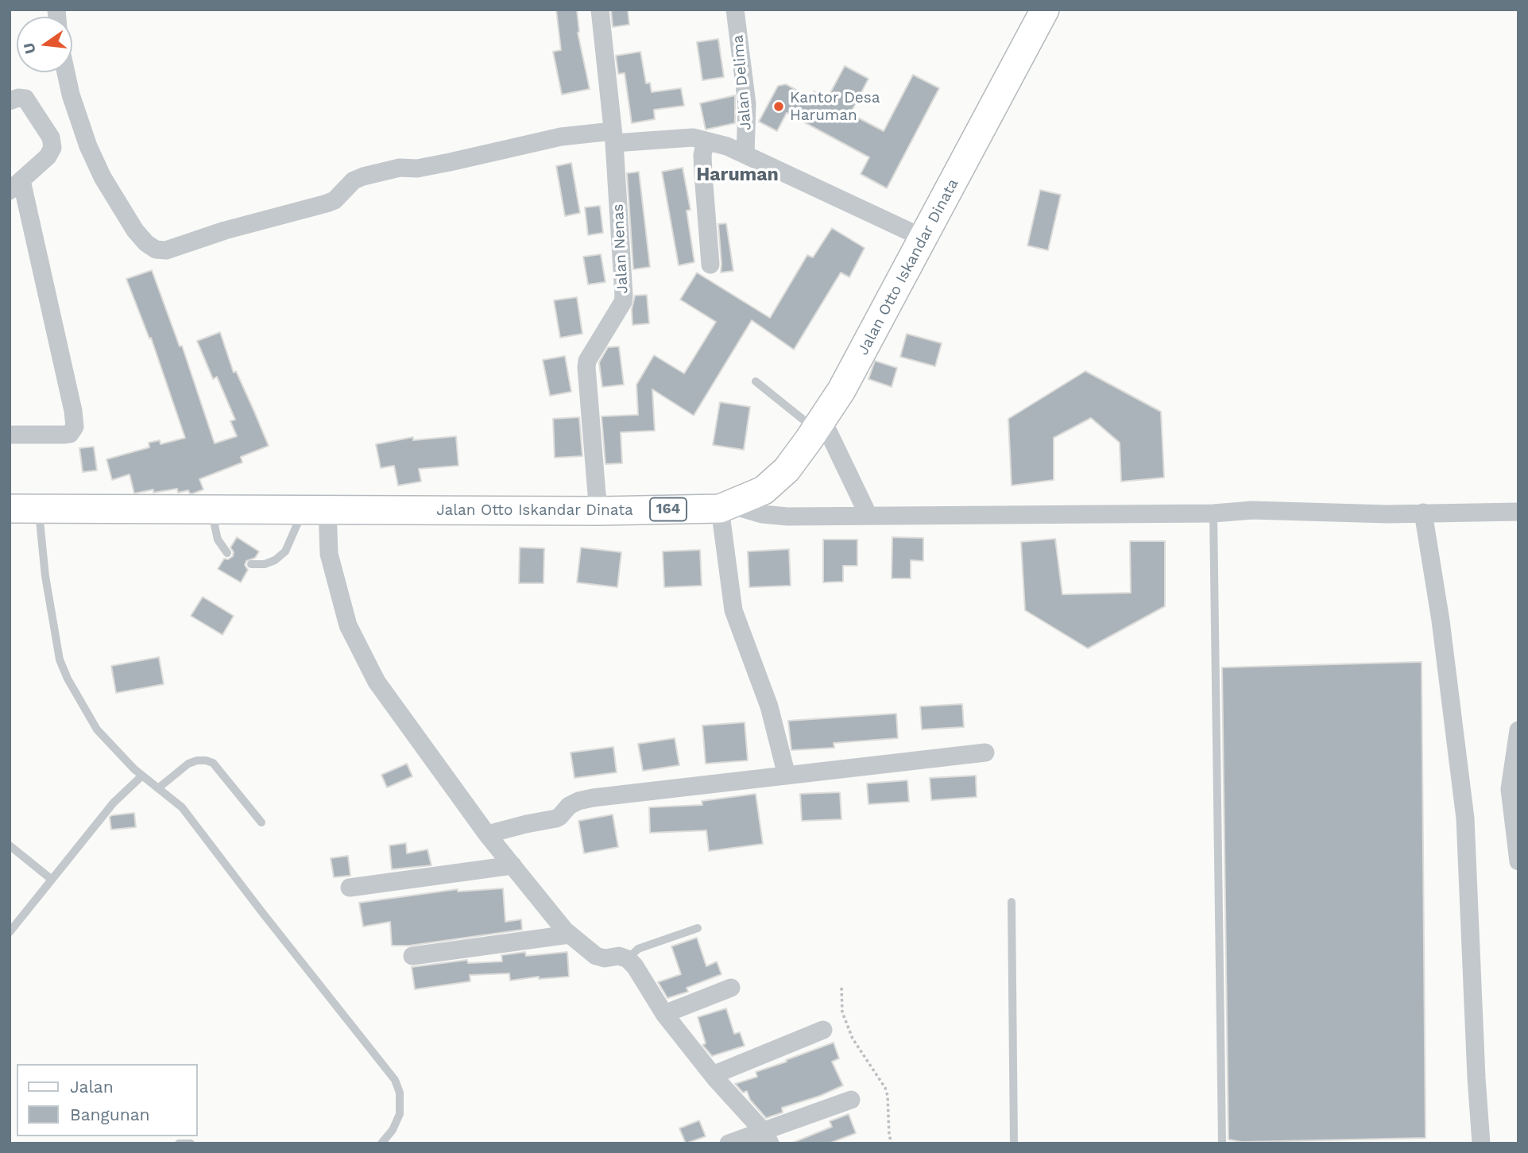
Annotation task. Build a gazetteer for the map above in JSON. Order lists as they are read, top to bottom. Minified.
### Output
{"streets":{"main road":["Jalan Otto Iskandar Dinata","164"],"street":["Jalan Delima","Jalan Nenas"]},"crossings":[["Jalan Nenas","Jalan Otto Iskandar Dinata"]],"districts":["Haruman"],"places":["Kantor Desa Haruman"],"legend":["Jalan","Bangunan"],"north":"left"}
